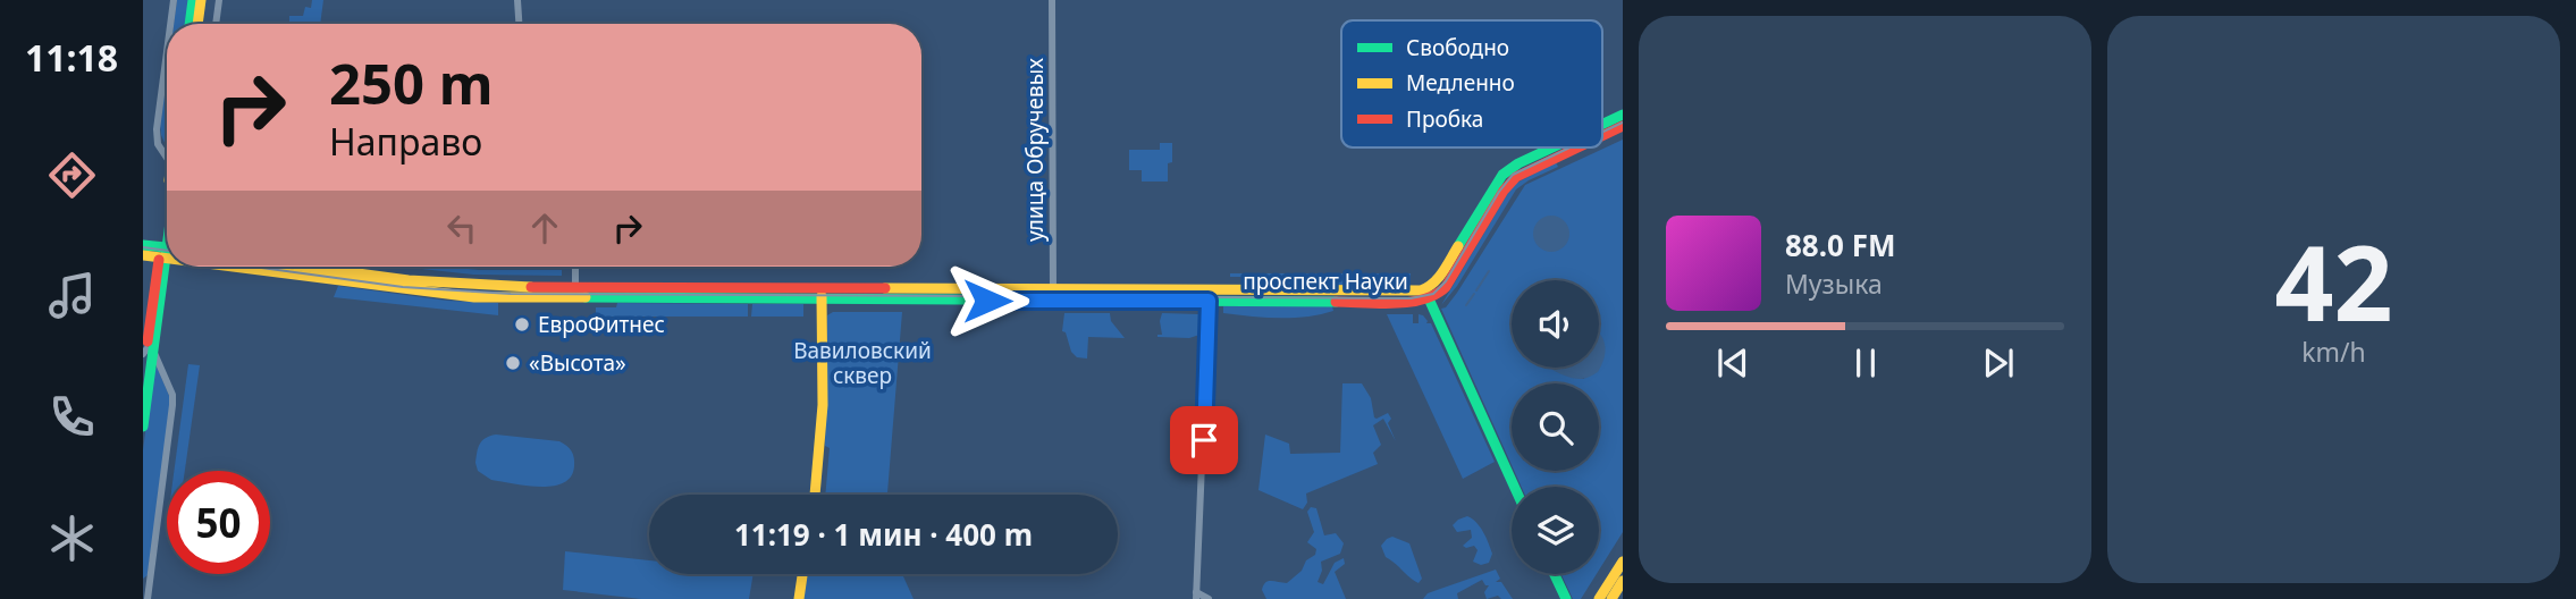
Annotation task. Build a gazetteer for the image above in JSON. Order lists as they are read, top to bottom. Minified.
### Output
{"streets":{"main road":["проспект Науки"],"street":["улица Обручевых"]},"crossings":[["улица Обручевых","проспект Науки"]],"parks":["Вавиловский сквер"],"places":["ЕвроФитнес","«Высота»"],"legend":["Свободно","Медленно","Пробка"],"page":{"tabs":"11:18","tile":["42","km/h"],"turn":["250 m","Направо"],"song":["88.0 FM","Музыка"],"limit":"50","trip":"11:19 · 1 мин · 400 m"}}
